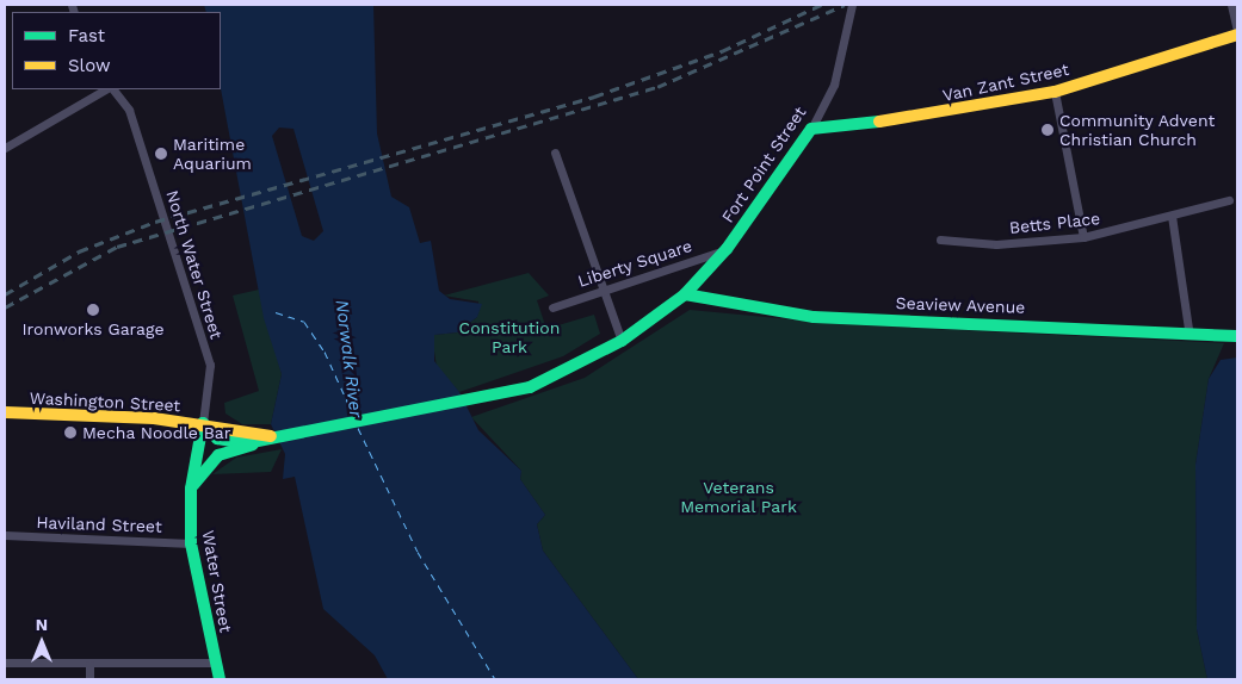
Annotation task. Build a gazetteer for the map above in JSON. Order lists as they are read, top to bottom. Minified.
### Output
{"streets":{"main road":["Van Zant Street","Fort Point Street","Seaview Avenue","Washington Street","Water Street"],"street":["Betts Place","Liberty Square","North Water Street","Haviland Street"]},"crossings":[["Van Zant Street","Fort Point Street"],["Fort Point Street","Liberty Square"],["Fort Point Street","Seaview Avenue"],["North Water Street","Washington Street"],["North Water Street","Water Street"],["Washington Street","Water Street"],["Haviland Street","Water Street"]],"water":["Norwalk River"],"parks":["Constitution Park","Veterans Memorial Park"],"places":["Community Advent Christian Church","Maritime Aquarium","Ironworks Garage","Mecha Noodle Bar"],"legend":["Fast","Slow"],"north":"top"}
